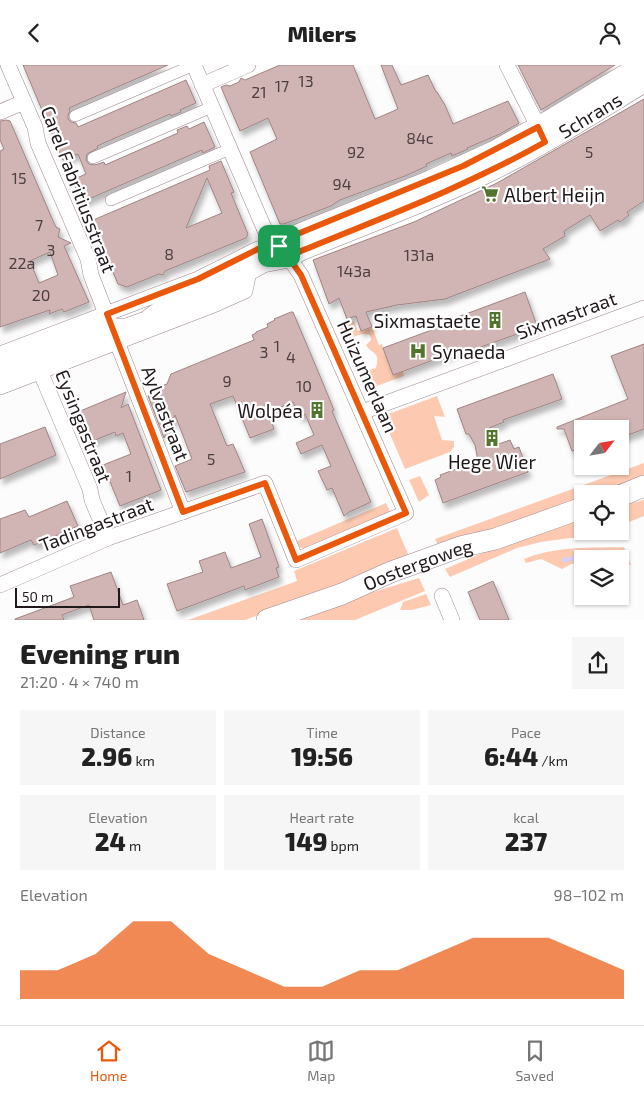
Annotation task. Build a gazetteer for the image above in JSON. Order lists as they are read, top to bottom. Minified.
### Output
{"streets":{"main road":["Oostergoweg"],"street":["Schrans","Carel Fabritiusstraat","Sixmastraat","Huizumerlaan","Aylvastraat","Eysingastraat","Tadingastraat"]},"crossings":[["Schrans","Carel Fabritiusstraat"],["Schrans","Huizumerlaan"],["Schrans","Aylvastraat"],["Schrans","Eysingastraat"],["Carel Fabritiusstraat","Aylvastraat"],["Sixmastraat","Huizumerlaan"],["Huizumerlaan","Tadingastraat"],["Aylvastraat","Tadingastraat"],["Eysingastraat","Tadingastraat"]],"places":{"supermarket":["Albert Heijn"],"building":["Sixmastaete","Wolpéa","Hege Wier"],"hospital":["Synaeda"]},"house_numbers":["13","17","21","84c","92","5","15","94","7","3","8","131a","22a","143a","20","1","3","4","9","10","5","1"],"scale_bar":"50 m","north":"top right","page":{"header":"Milers","scale":"50 m","heading":["Evening run","21:20 · 4 × 740 m"],"stats":[["Distance","2.96 km"],["Time","19:56"],["Pace","6:44 /km"],["Elevation","24 m"],["Heart rate","149 bpm"],["kcal","237"]],"chart":["Elevation","98–102 m"],"tabs":["Home","Map","Saved"]}}
